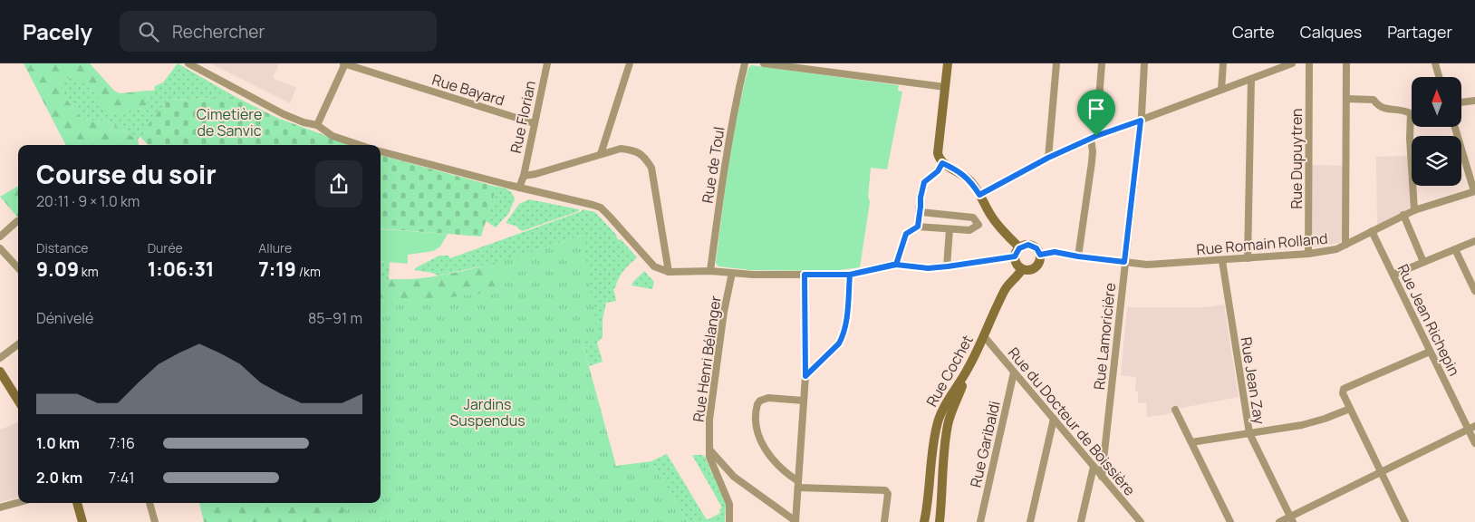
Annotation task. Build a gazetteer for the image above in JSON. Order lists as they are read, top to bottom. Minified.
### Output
{"streets":{"street":["Rue Bayard","Rue Florian","Rue Dupuytren","Rue de Toul","Rue Romain Rolland","Rue Jean Richepin","Rue Lamoricière","Rue Henri Bélanger","Rue Cochet","Rue Jean Zay","Rue du Docteur de Boissière","Rue Garibaldi"]},"crossings":[["Rue Bayard","Rue Florian"],["Rue Dupuytren","Rue Romain Rolland"],["Rue Romain Rolland","Rue Jean Richepin"],["Rue Romain Rolland","Rue Lamoricière"],["Rue Romain Rolland","Rue Cochet"],["Rue Romain Rolland","Rue Jean Zay"],["Rue Lamoricière","Rue du Docteur de Boissière"],["Rue Cochet","Rue du Docteur de Boissière"],["Rue du Docteur de Boissière","Rue Garibaldi"]],"parks":["Cimetière de Sanvic","Jardins Suspendus"],"north":"top","page":{"header":"Pacely","search":"Rechercher","nav":["Carte","Calques","Partager"],"heading":["Course du soir","20:11 · 9 × 1.0 km"],"stats":[["Distance","9.09 km"],["Durée","1:06:31"],["Allure","7:19 /km"]],"chart":["Dénivelé","85–91 m"],"list":[{"name":"1.0 km","note":"7:16"},{"name":"2.0 km","note":"7:41"}]}}
